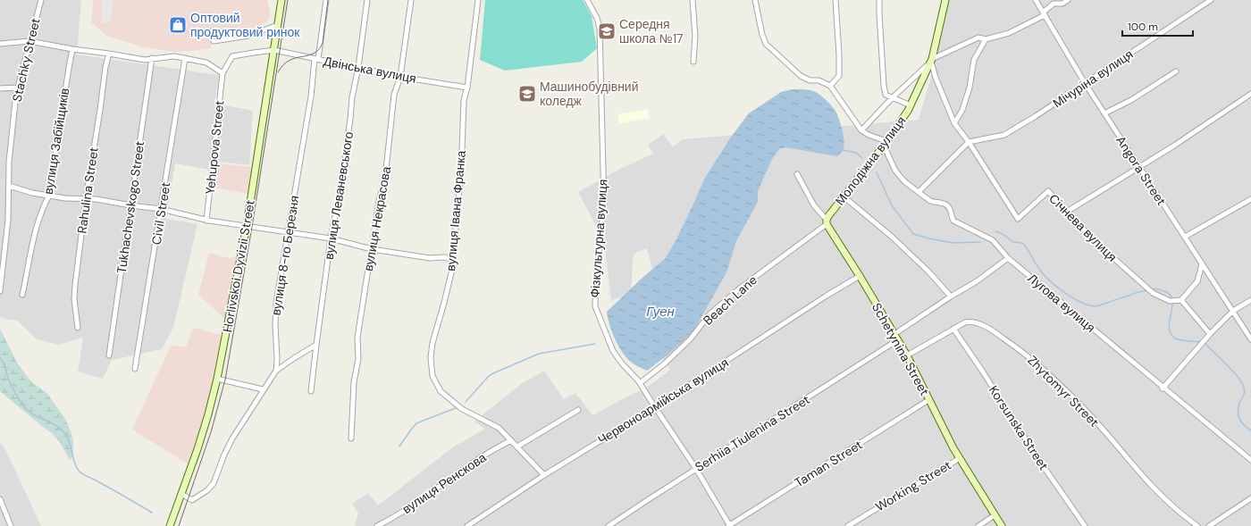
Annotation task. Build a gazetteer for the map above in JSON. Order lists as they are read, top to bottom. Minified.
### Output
{"streets":{"street":["Stachky Street","Двінська вулиця","Мічуріна вулиця","вулиця Забійщиків","Yehupova Street","Молодіжна вулиця","Angora Street","Rahulina Street","вулиця Леваневського","Tukhachevskogo Street","вулиця Івана Франка","Civil Street","вулиця Некрасова","Січнева вулиця","Фізкультурна вулиця","вулиця 8-го Березня","Horlivskoi Dyvizii Street","Beach Lane","Лугова вулиця","Schetynina Street","Zhytomyr Street","Червоноармійська вулиця","Korsunska Street","Serhiia Tiulenina Street","Taman Street","вулиця Ренскова","Working Street"]},"crossings":[["Двінська вулиця","Yehupova Street"],["Двінська вулиця","вулиця Леваневського"],["Двінська вулиця","вулиця Івана Франка"],["Двінська вулиця","вулиця Некрасова"],["Двінська вулиця","вулиця 8-го Березня"],["Двінська вулиця","Horlivskoi Dyvizii Street"],["Мічуріна вулиця","Angora Street"],["Мічуріна вулиця","Січнева вулиця"],["Молодіжна вулиця","Beach Lane"],["Молодіжна вулиця","Лугова вулиця"],["Молодіжна вулиця","Schetynina Street"],["вулиця Івана Франка","Червоноармійська вулиця"],["вулиця Івана Франка","вулиця Ренскова"],["Фізкультурна вулиця","Beach Lane"],["Фізкультурна вулиця","Червоноармійська вулиця"],["Фізкультурна вулиця","Serhiia Tiulenina Street"],["Фізкультурна вулиця","Taman Street"],["Beach Lane","Schetynina Street"],["Лугова вулиця","Serhiia Tiulenina Street"],["Schetynina Street","Zhytomyr Street"],["Schetynina Street","Червоноармійська вулиця"],["Schetynina Street","Serhiia Tiulenina Street"],["Schetynina Street","Taman Street"],["Schetynina Street","Working Street"],["Zhytomyr Street","Korsunska Street"]],"water":["Гуен"],"places":{"shop":["Оптовий продуктовий ринок"],"school or university":["Середня школа №17","Машинобудівний коледж"]},"scale_bar":"100 m"}
